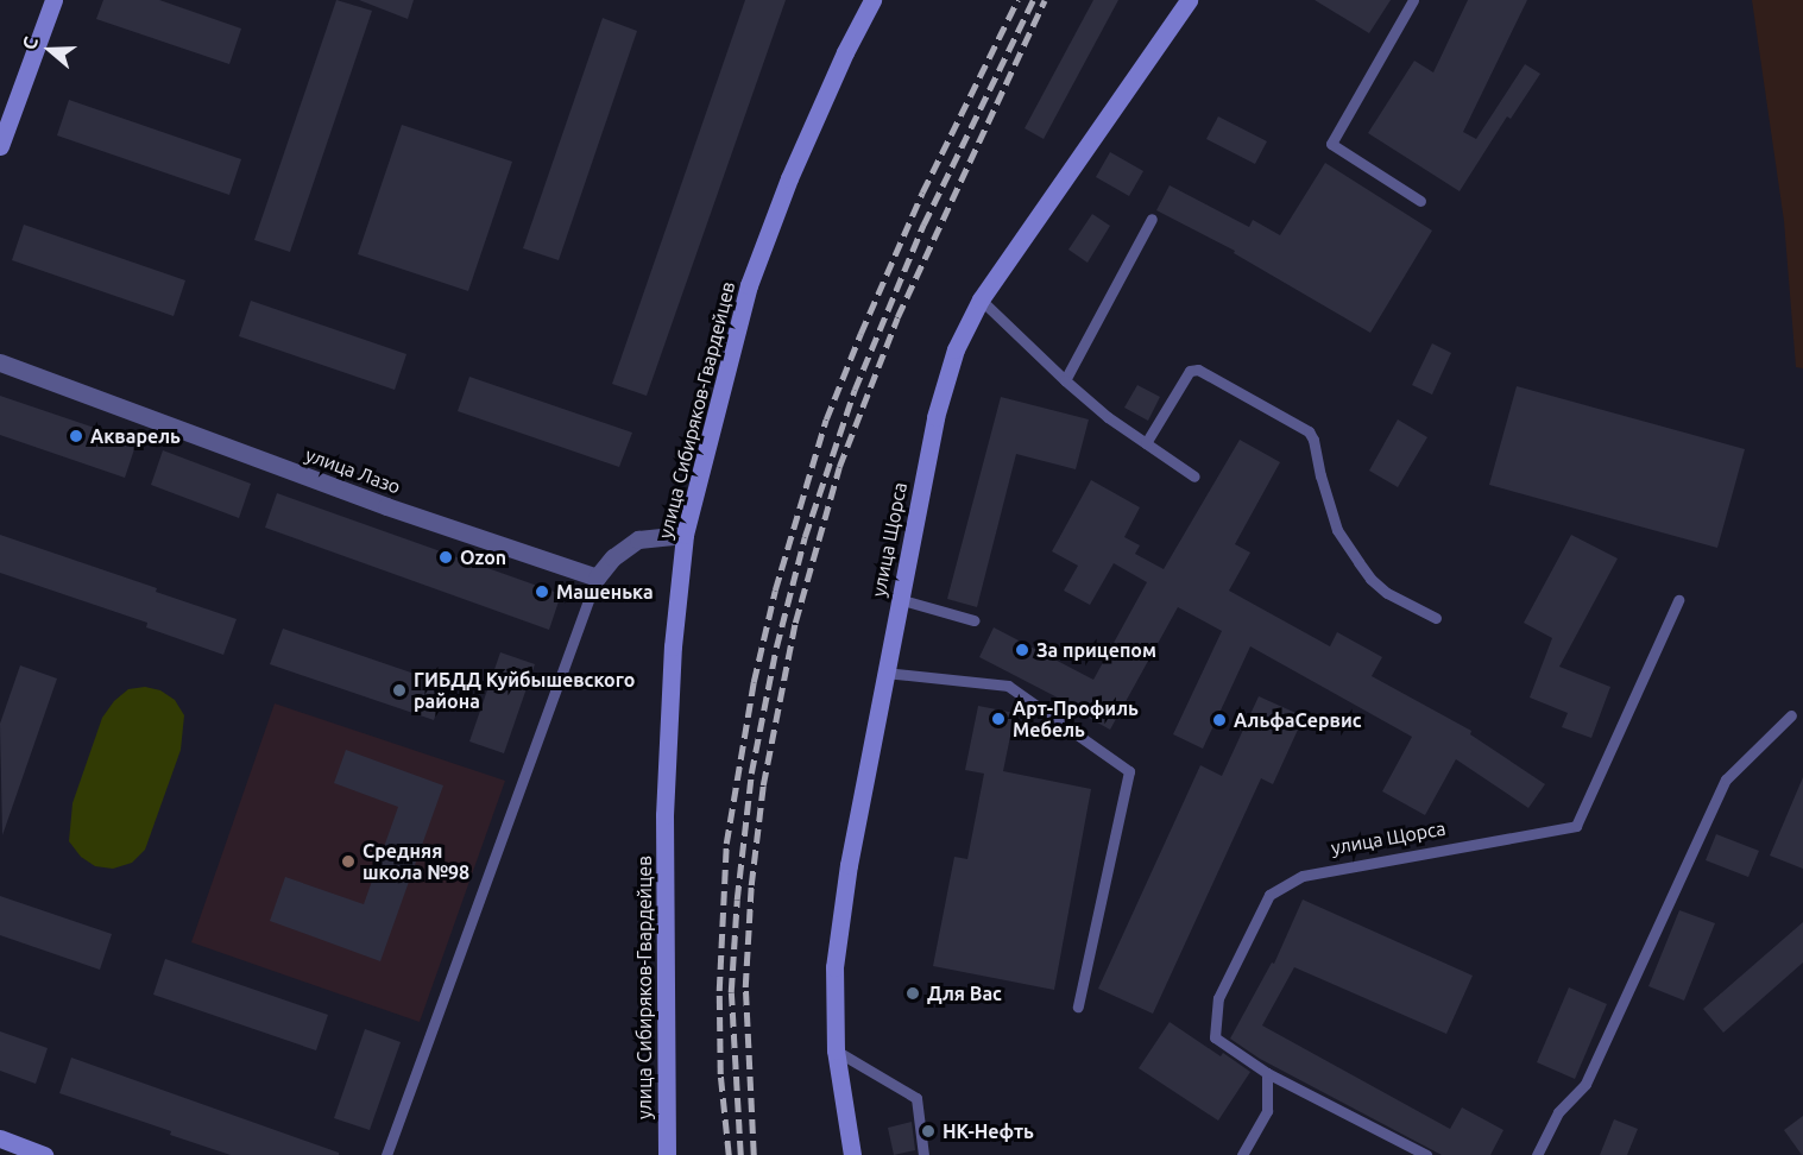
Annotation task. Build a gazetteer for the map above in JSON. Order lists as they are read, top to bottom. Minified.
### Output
{"streets":{"street":["улица Сибиряков-Гвардейцев","улица Лазо","улица Щорса"]},"places":["Акварель","Ozon","Машенька","За прицепом","ГИБДД Куйбышевского района","Арт-Профиль Мебель","АльфаСервис","Средняя школа №98","Для Вас","НК-Нефть"],"north":"left"}
